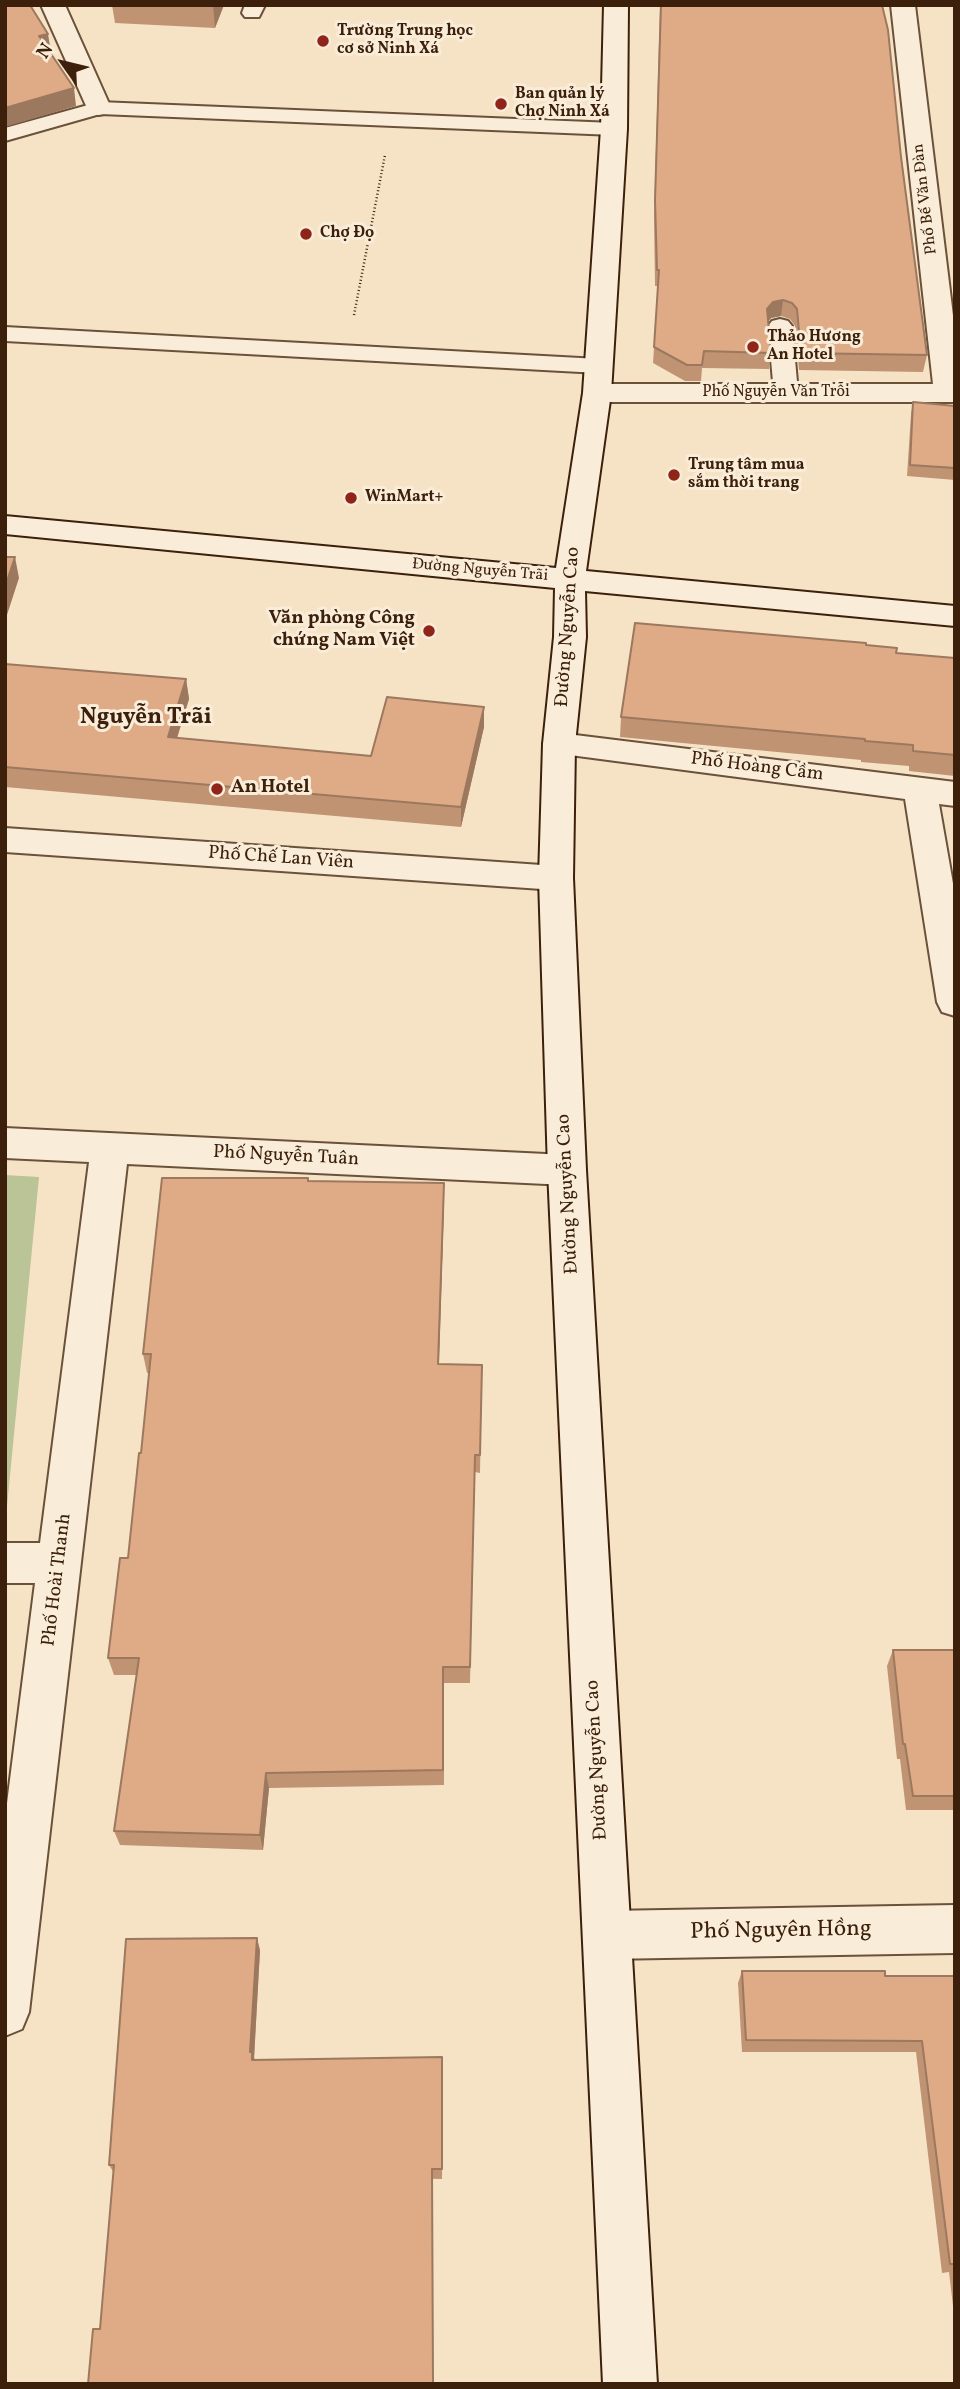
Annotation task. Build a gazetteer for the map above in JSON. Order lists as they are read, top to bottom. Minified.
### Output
{"streets":{"street":["Phố Bế Văn Đàn","Phố Nguyễn Văn Trỗi","Đường Nguyễn Trãi","Đường Nguyễn Cao","Phố Hoàng Cầm","Phố Chế Lan Viên","Phố Nguyễn Tuân","Phố Hoài Thanh","Phố Nguyên Hồng"]},"crossings":[["Phố Bế Văn Đàn","Phố Nguyễn Văn Trỗi"],["Phố Nguyễn Văn Trỗi","Đường Nguyễn Cao"],["Đường Nguyễn Trãi","Đường Nguyễn Cao"],["Đường Nguyễn Cao","Phố Hoàng Cầm"],["Đường Nguyễn Cao","Phố Chế Lan Viên"],["Đường Nguyễn Cao","Phố Nguyễn Tuân"],["Đường Nguyễn Cao","Phố Nguyên Hồng"],["Phố Nguyễn Tuân","Phố Hoài Thanh"]],"districts":["Nguyễn Trãi"],"places":["Trường Trung học cơ sở Ninh Xá","Ban quản lý Chợ Ninh Xá","Chợ Đọ","Thảo Hương An Hotel","Trung tâm mua sắm thời trang","WinMart+","Văn phòng Công chứng Nam Việt","An Hotel"],"north":"top left"}
